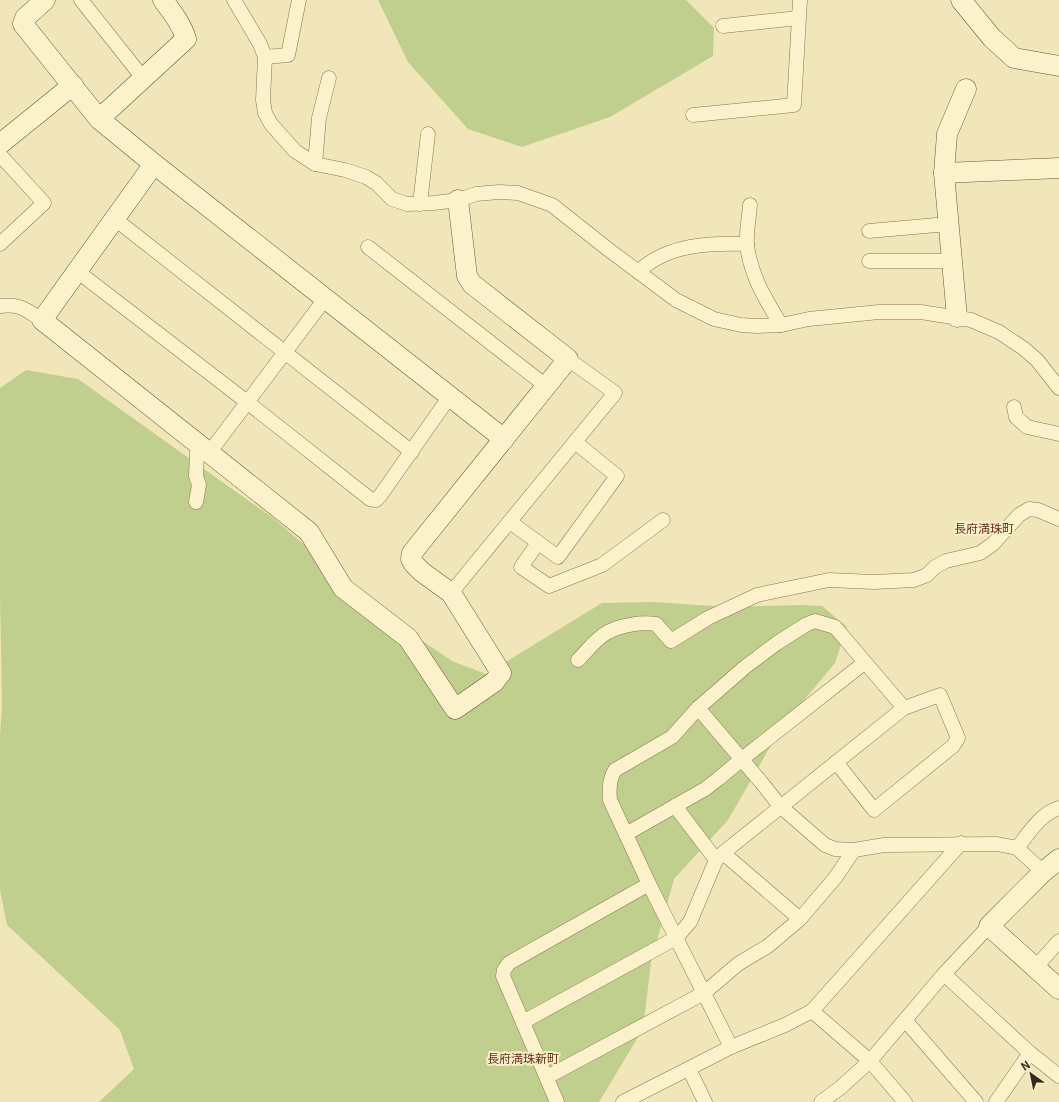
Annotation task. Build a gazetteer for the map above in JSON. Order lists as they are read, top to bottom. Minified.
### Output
{"districts":["長府満珠町","長府満珠新町"],"north":"top left"}
